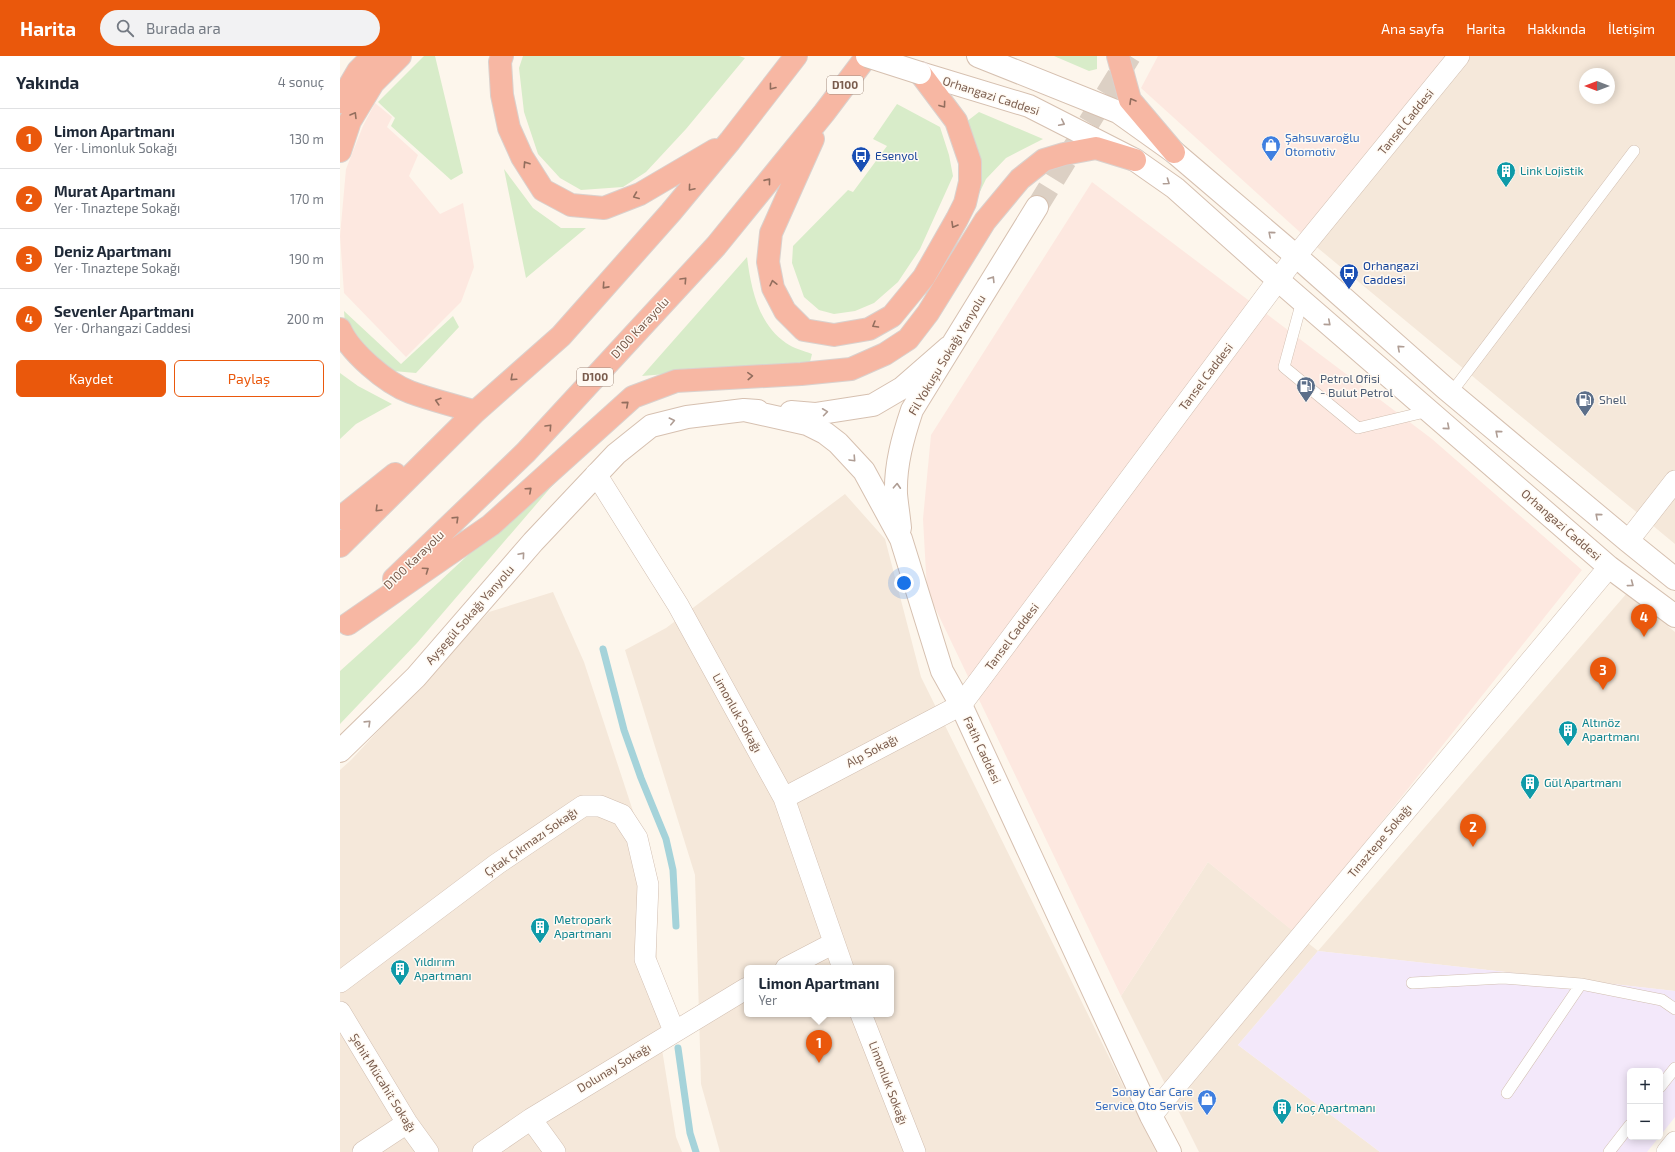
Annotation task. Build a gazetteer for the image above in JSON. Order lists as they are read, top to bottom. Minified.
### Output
{"streets":{"highway":["D100","D100 Karayolu"],"main road":["Orhangazi Caddesi","Fil Yokuşu Sokağı Yanyolu","Ayşegül Sokağı Yanyolu","Fatih Caddesi"],"street":["Tansel Caddesi","Limonluk Sokağı","Alp Sokağı","Tınaztepe Sokağı","Çıtak Çıkmazı Sokağı","Dolunay Sokağı","Şehit Mücahit Sokağı"]},"crossings":[["Orhangazi Caddesi","Tansel Caddesi"],["Orhangazi Caddesi","D100 Karayolu"],["Orhangazi Caddesi","Tınaztepe Sokağı"],["Tansel Caddesi","Fatih Caddesi"],["Tansel Caddesi","Alp Sokağı"],["Fil Yokuşu Sokağı Yanyolu","Fatih Caddesi"],["Ayşegül Sokağı Yanyolu","Limonluk Sokağı"],["Ayşegül Sokağı Yanyolu","Fatih Caddesi"],["Limonluk Sokağı","Alp Sokağı"],["Fatih Caddesi","Alp Sokağı"],["Fatih Caddesi","Tınaztepe Sokağı"],["Çıtak Çıkmazı Sokağı","Dolunay Sokağı"]],"one_way":["Fil Yokuşu Sokağı Yanyolu","Ayşegül Sokağı Yanyolu"],"places":{"shop":["Şahsuvaroğlu Otomotiv","Sonay Car Care Service Oto Servis"],"bus stop":["Esenyol","Orhangazi Caddesi"],"building":["Link Lojistik","Altınöz Apartmanı","Gül Apartmanı","Metropark Apartmanı","Yıldırım Apartmanı","Koç Apartmanı"],"fuel station":["Petrol Ofisi - Bulut Petrol","Shell"]},"north":"left","page":{"header":"Harita","search":"Burada ara","nav":["Ana sayfa","Harita","Hakkında","İletişim"],"heading":["Yakında","4 sonuç"],"list":[{"mark":"1","name":"Limon Apartmanı","note":"Yer · Limonluk Sokağı","value":"130 m"},{"mark":"2","name":"Murat Apartmanı","note":"Yer · Tınaztepe Sokağı","value":"170 m"},{"mark":"3","name":"Deniz Apartmanı","note":"Yer · Tınaztepe Sokağı","value":"190 m"},{"mark":"4","name":"Sevenler Apartmanı","note":"Yer · Orhangazi Caddesi","value":"200 m"}],"buttons":["Kaydet","Paylaş"],"pins":["4","3","2","1"],"popup":["Limon Apartmanı","Yer"],"map_buttons":["+","−"]}}
